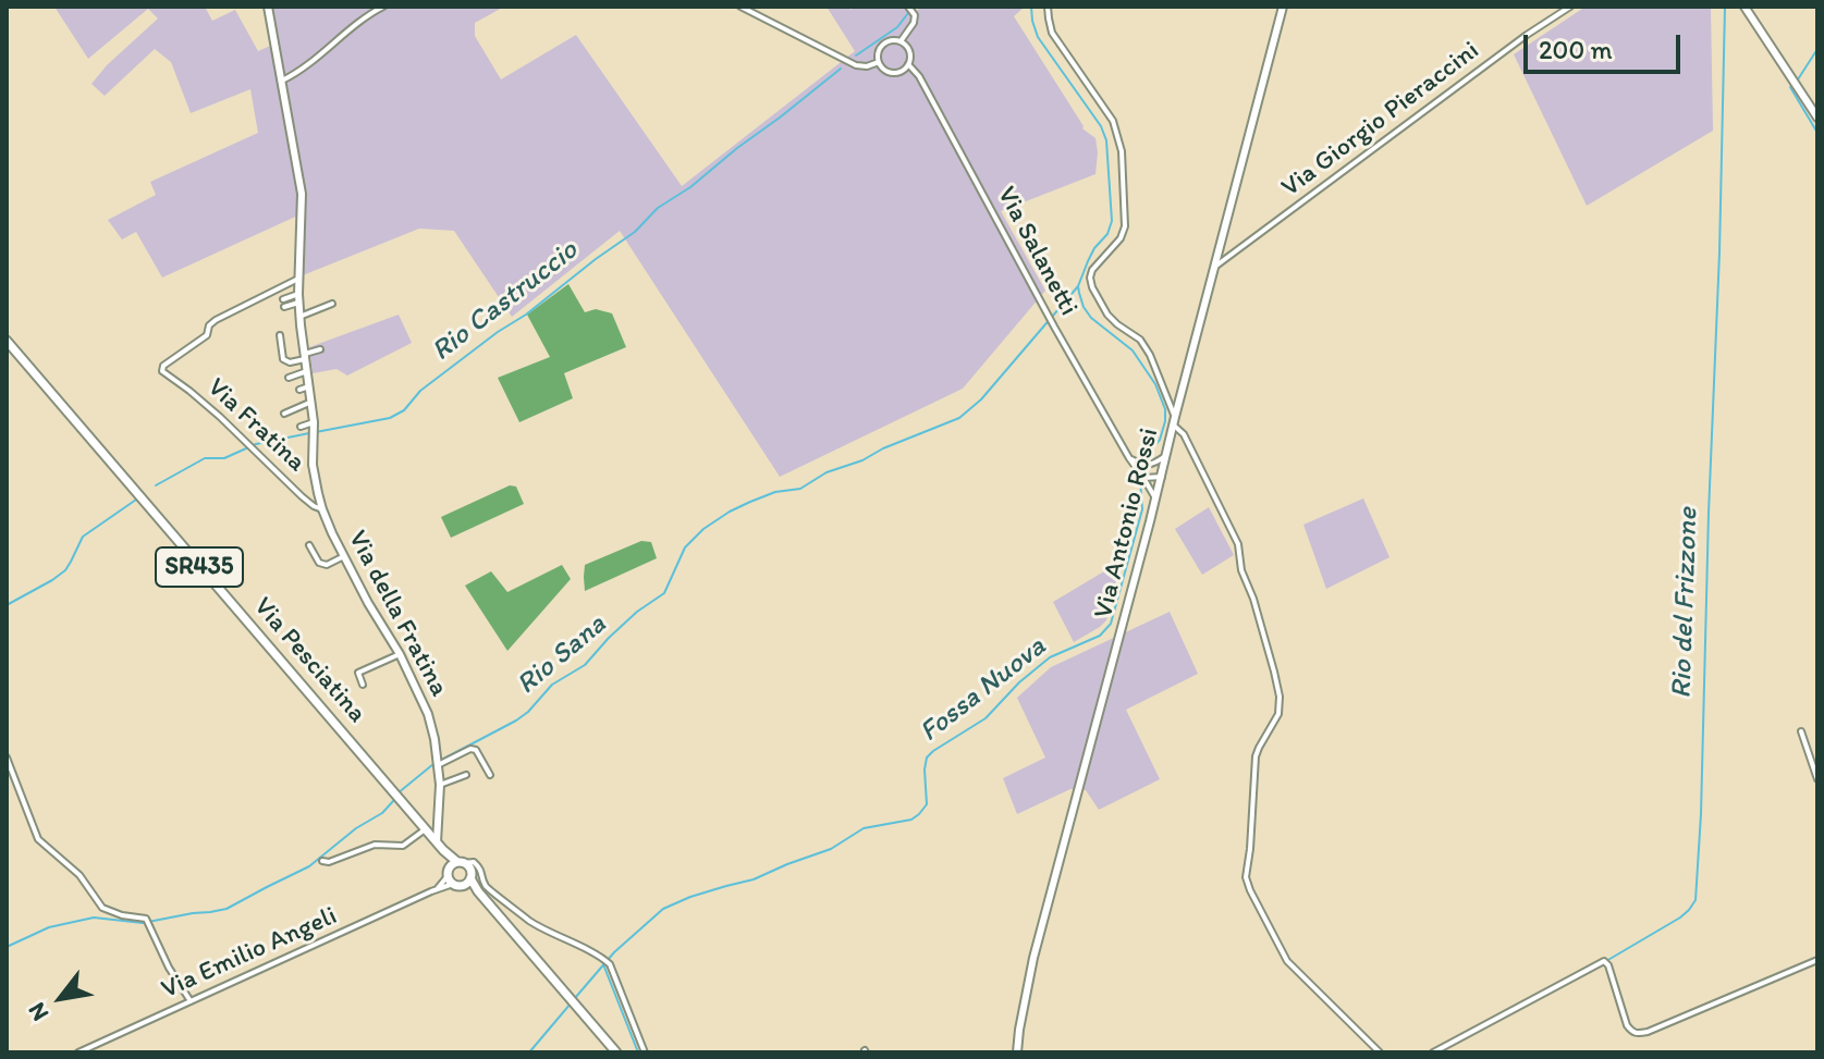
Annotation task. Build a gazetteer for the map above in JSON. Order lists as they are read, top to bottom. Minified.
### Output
{"streets":{"main road":["Via Antonio Rossi","SR435","Via della Fratina","Via Pesciatina"],"street":["Via Giorgio Pieraccini","Via Salanetti","Via Fratina","Via Emilio Angeli"]},"crossings":[["Via Giorgio Pieraccini","Via Antonio Rossi"],["Via Salanetti","Via Antonio Rossi"],["Via Fratina","Via della Fratina"],["Via della Fratina","Via Pesciatina"],["Via Pesciatina","Via Emilio Angeli"]],"water":["Rio Castruccio","Rio del Frizzone","Rio Sana","Fossa Nuova"],"scale_bar":"200 m","north":"bottom left"}
